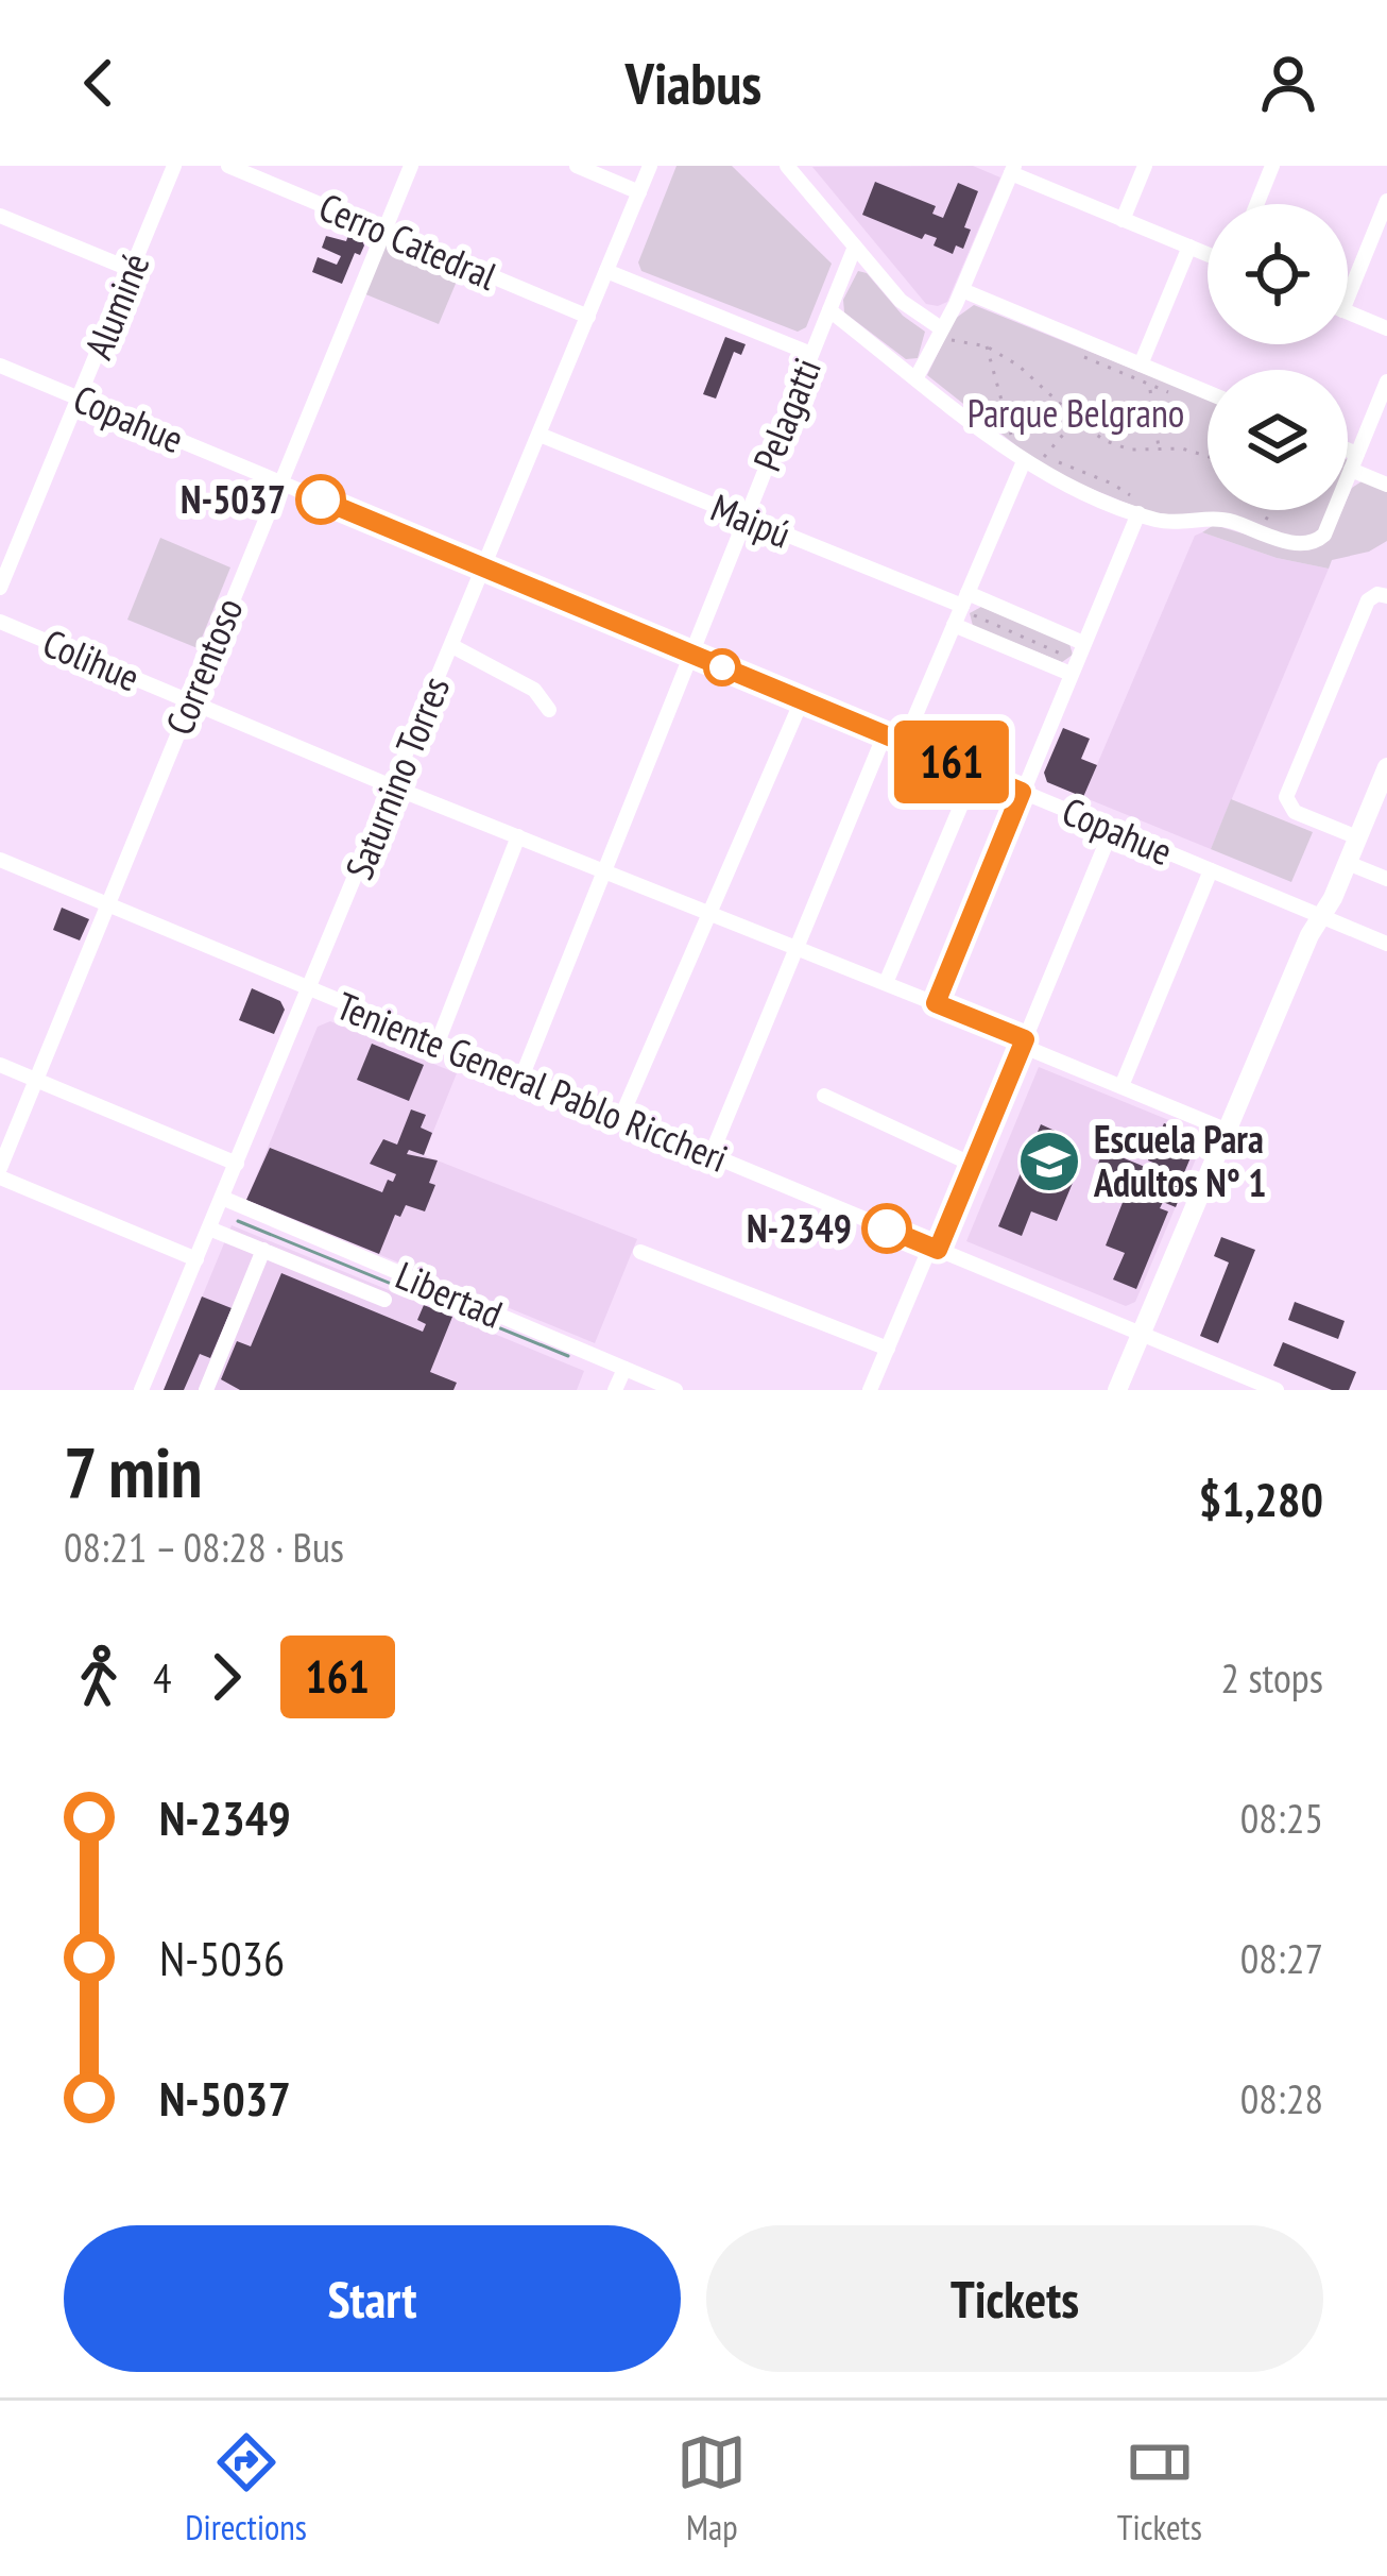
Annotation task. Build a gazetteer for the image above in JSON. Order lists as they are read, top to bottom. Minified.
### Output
{"streets":{"street":["Cerro Catedral","Aluminé","Pelagatti","Copahue","Maipú","Colihue","Correntoso","Saturnino Torres","Teniente General Pablo Riccheri","Libertad"]},"crossings":[["Cerro Catedral","Correntoso"],["Cerro Catedral","Saturnino Torres"],["Aluminé","Copahue"],["Pelagatti","Copahue"],["Pelagatti","Maipú"],["Pelagatti","Colihue"],["Pelagatti","Teniente General Pablo Riccheri"],["Copahue","Correntoso"],["Copahue","Saturnino Torres"],["Maipú","Saturnino Torres"],["Colihue","Correntoso"],["Colihue","Saturnino Torres"],["Correntoso","Teniente General Pablo Riccheri"],["Saturnino Torres","Teniente General Pablo Riccheri"],["Saturnino Torres","Libertad"]],"parks":["Parque Belgrano"],"places":{"other":["N-5037","N-2349"],"school or university":["Escuela Para Adultos N° 1"]},"lines":["bus line 161"],"page":{"header":"Viabus","on_map":"161","heading":["7 min","08:21 – 08:28 · Bus","$1,280"],"legs":["4","161","2 stops"],"list":[{"name":"N-2349","value":"08:25"},{"name":"N-5036","value":"08:27"},{"name":"N-5037","value":"08:28"}],"buttons":["Start","Tickets"],"tabs":["Directions","Map","Tickets"]}}
